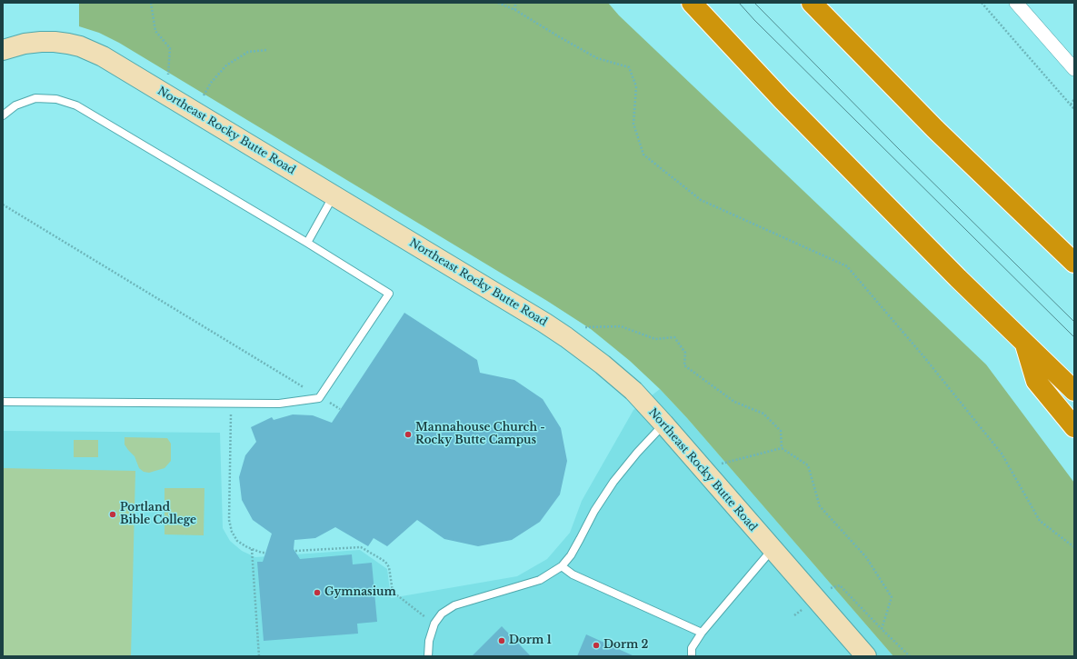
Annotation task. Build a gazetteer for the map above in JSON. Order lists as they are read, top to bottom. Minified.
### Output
{"streets":{"street":["Northeast Rocky Butte Road"]},"places":["Mannahouse Church - Rocky Butte Campus","Portland Bible College","Gymnasium","Dorm 1","Dorm 2"]}
